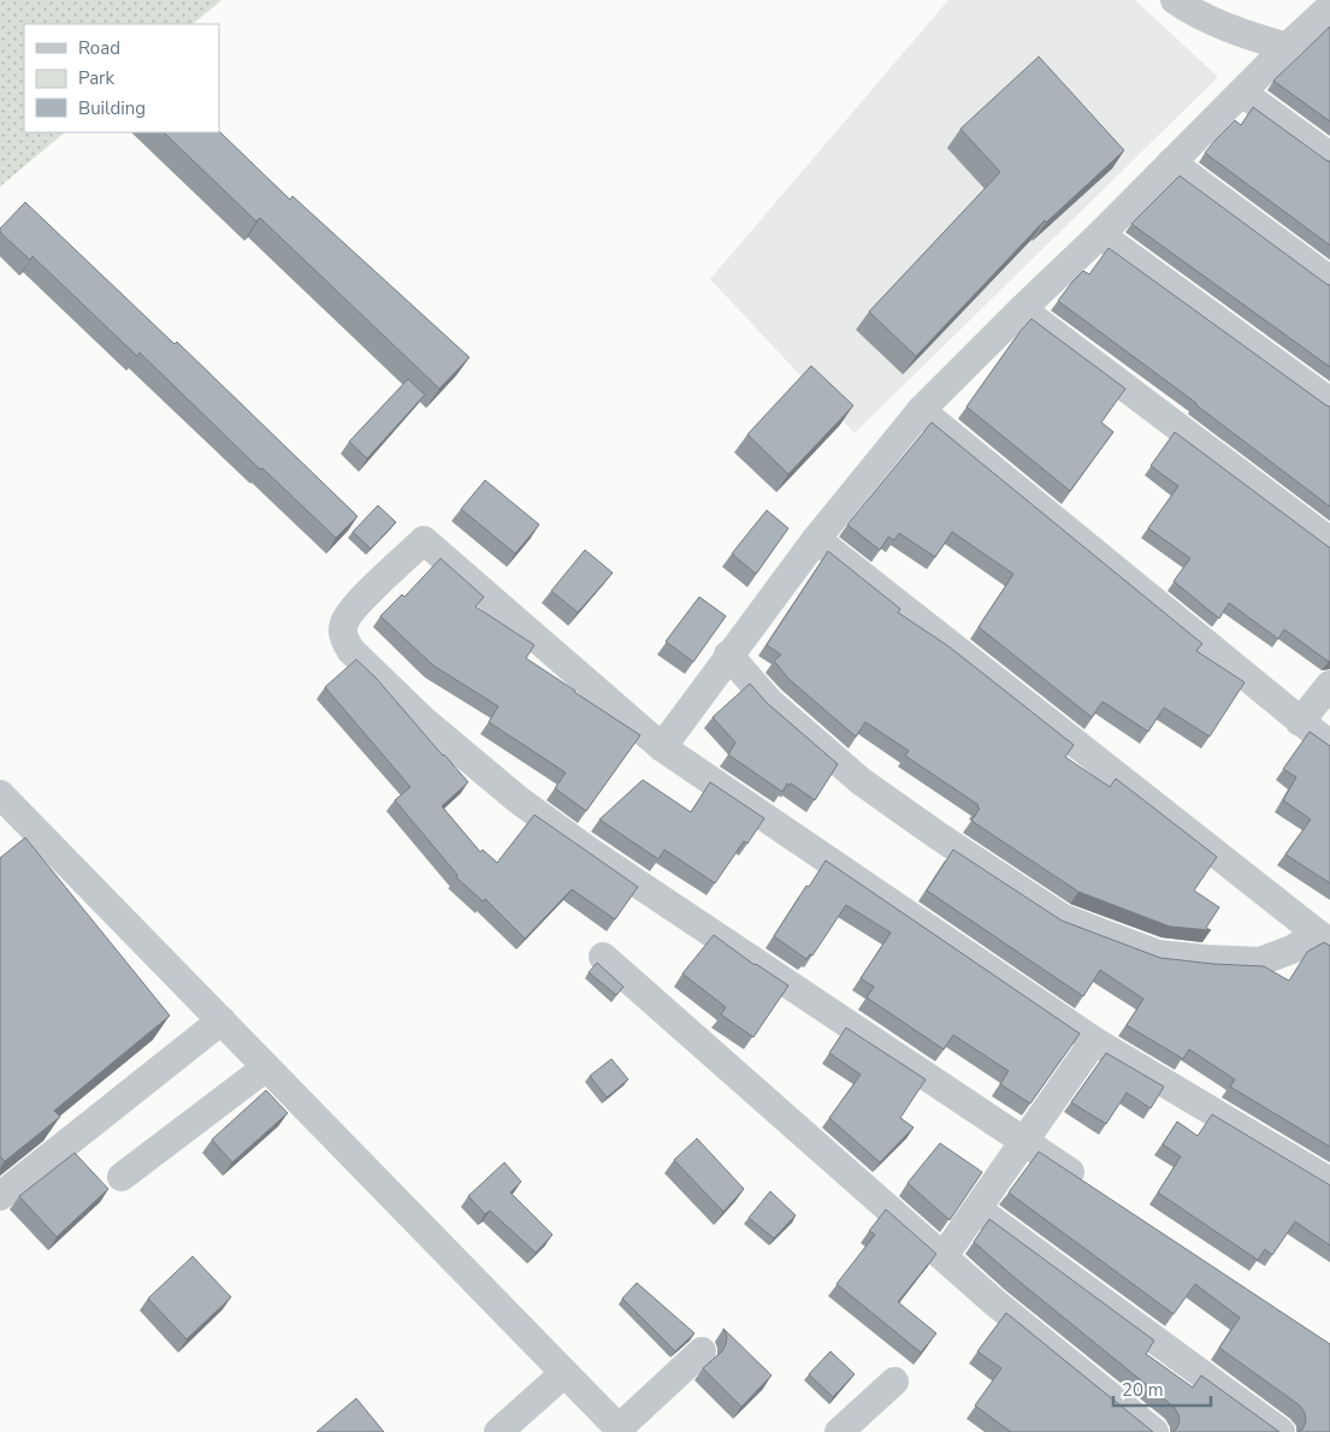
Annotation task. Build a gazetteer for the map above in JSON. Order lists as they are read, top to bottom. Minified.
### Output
{"legend":["Road","Park","Building"],"scale_bar":"20 m"}
